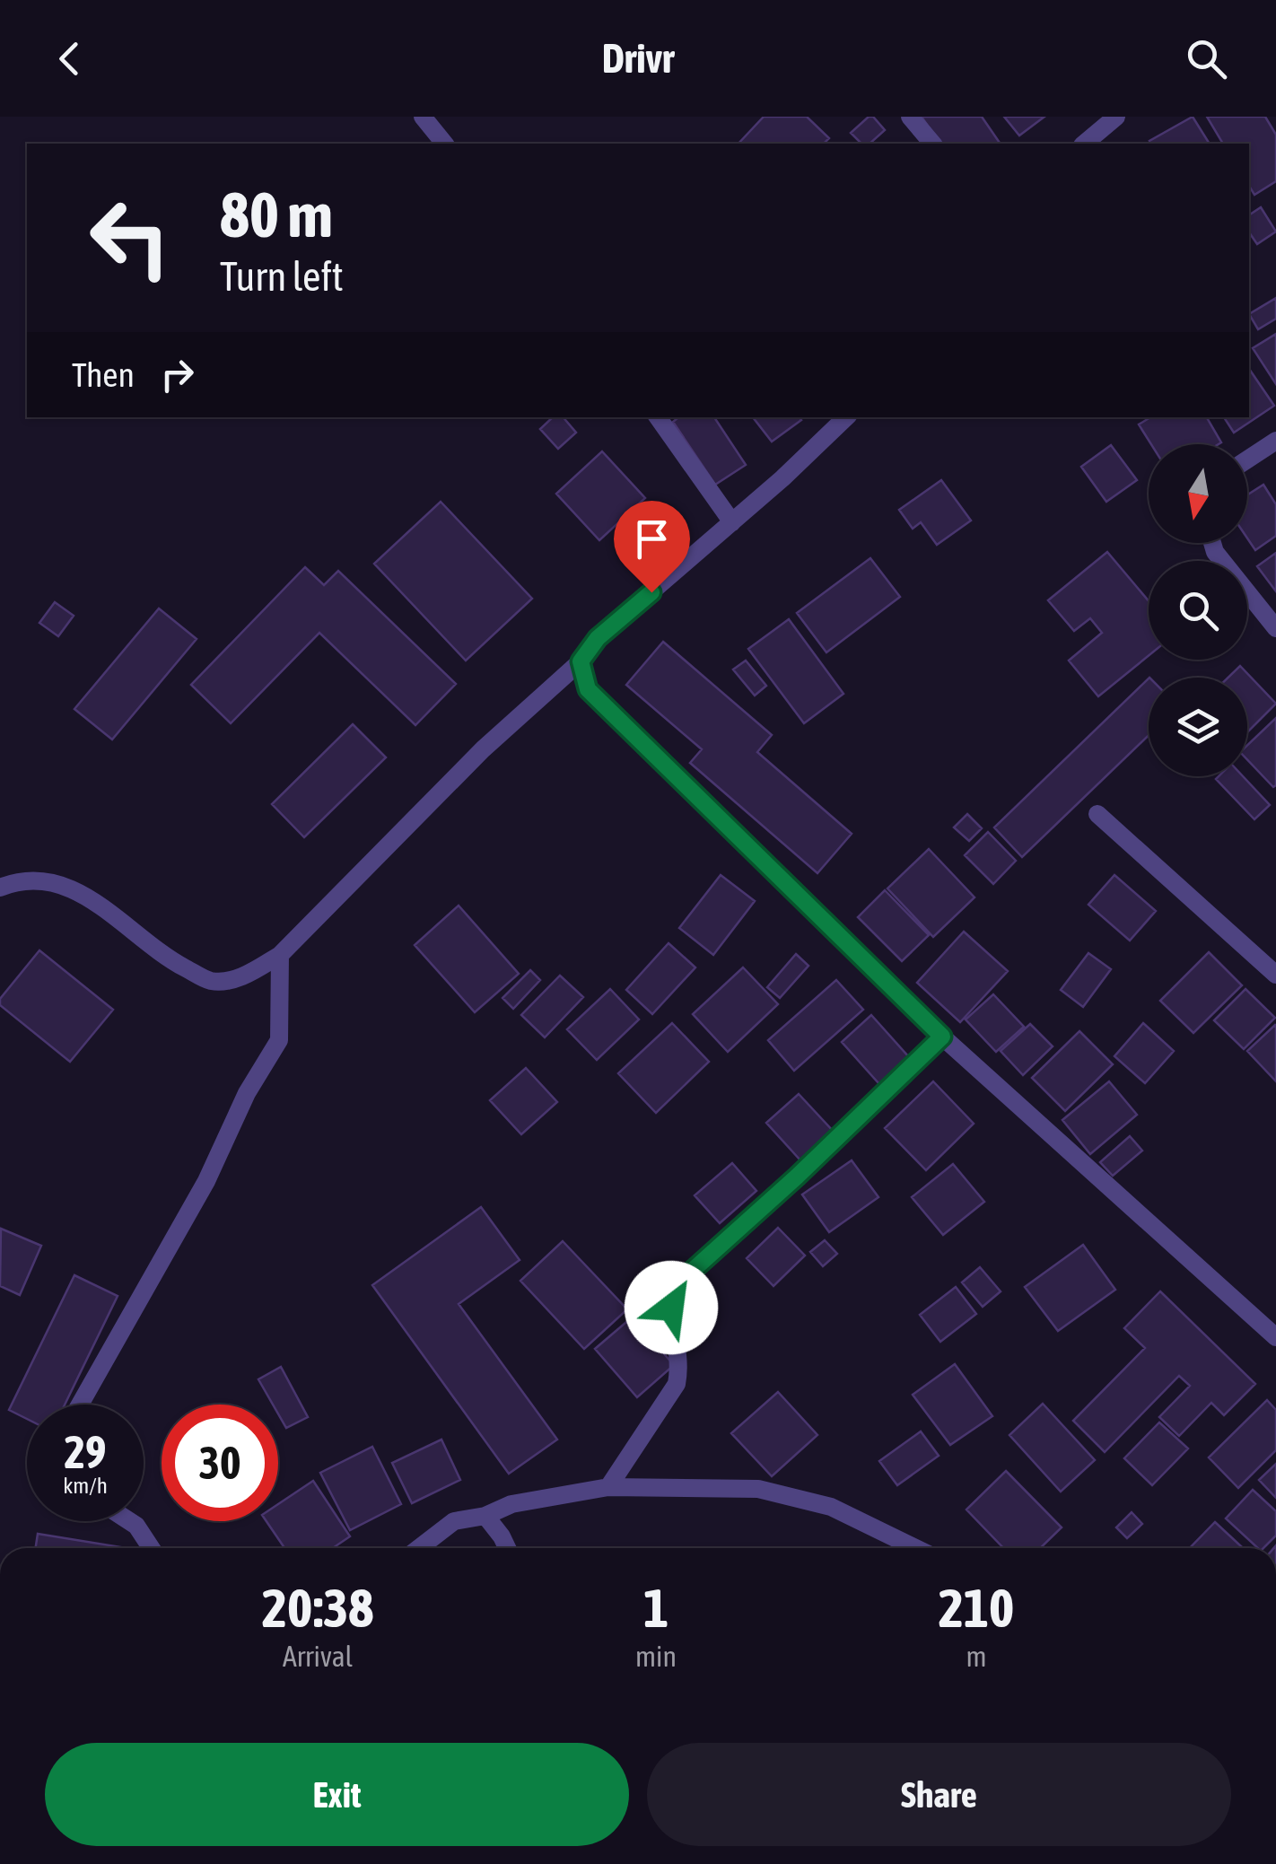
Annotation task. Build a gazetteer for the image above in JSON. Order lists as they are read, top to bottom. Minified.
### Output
{"north":"bottom","page":{"header":"Drivr","turn":["80 m","Turn left"],"then":"Then","speed":"29 km/h","limit":"30","eta":["20:38","Arrival","1","min","210","m"],"buttons":["Exit","Share"]}}
